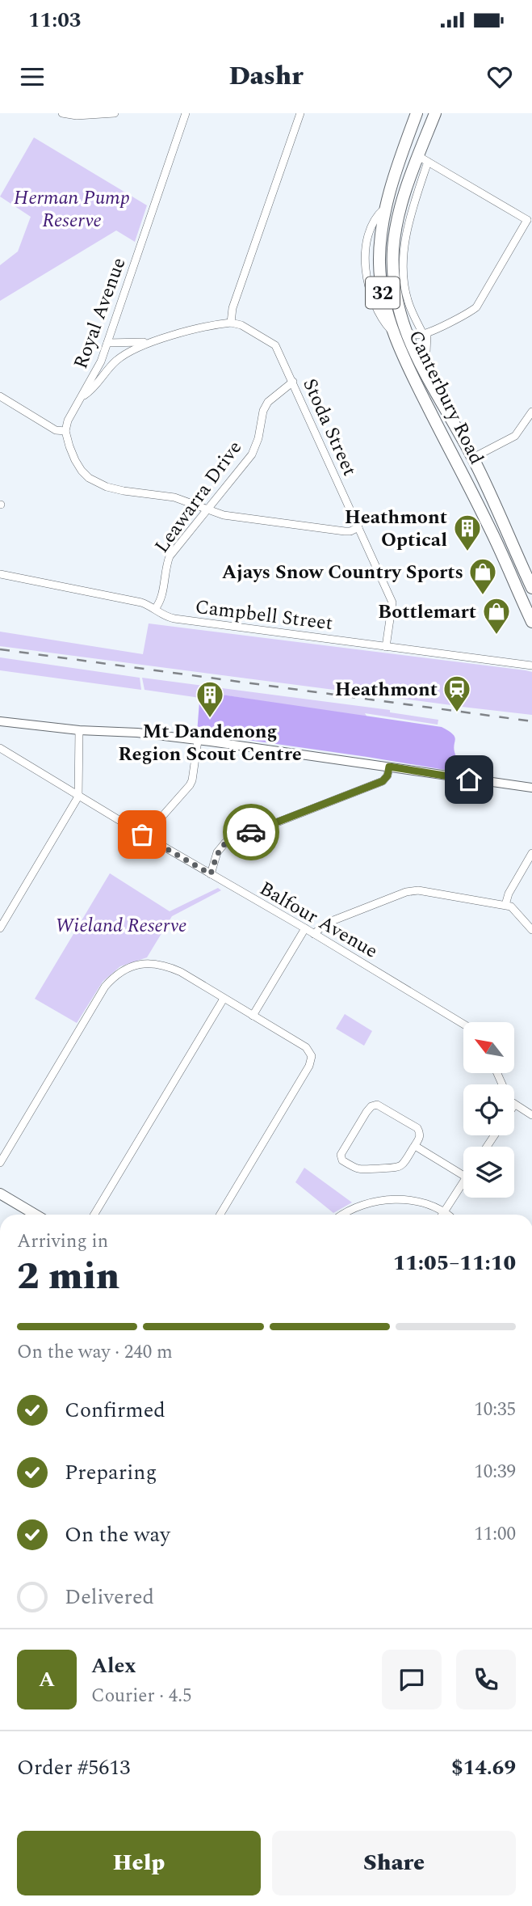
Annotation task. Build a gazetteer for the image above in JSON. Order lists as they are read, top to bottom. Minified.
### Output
{"streets":{"main road":["32","Canterbury Road"],"street":["Royal Avenue","Stoda Street","Leawarra Drive","Campbell Street","Balfour Avenue"]},"crossings":[["Royal Avenue","Stoda Street"],["Royal Avenue","Leawarra Drive"],["Stoda Street","Leawarra Drive"],["Stoda Street","Campbell Street"],["Leawarra Drive","Campbell Street"]],"parks":["Herman Pump Reserve","Wieland Reserve"],"places":{"building":["Heathmont Optical","Mt Dandenong Region Scout Centre"],"shop":["Ajays Snow Country Sports","Bottlemart"],"station":["Heathmont"]},"north":"top left","page":{"status":"11:03","header":"Dashr","heading":["2 min","Arriving in","11:05–11:10"],"panel":["Alex","Courier · 4.5","Order #5613","$14.69"],"bar":"On the way · 240 m","list":[["Confirmed","10:35"],["Preparing","10:39"],["On the way","11:00"],"Delivered"],"round":"A","buttons":["Help","Share"]}}
